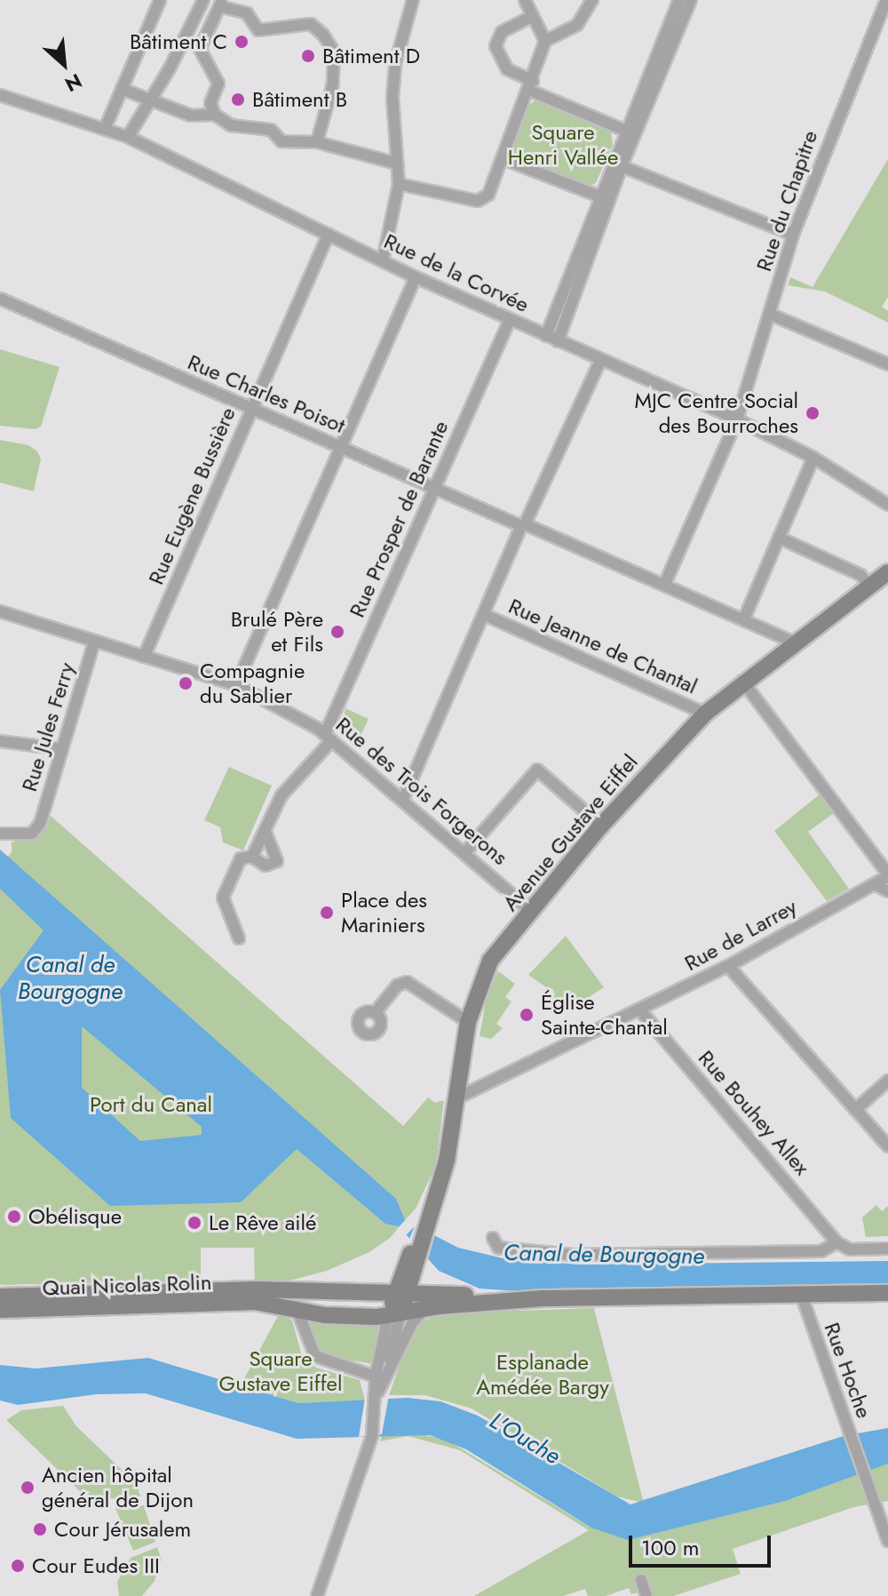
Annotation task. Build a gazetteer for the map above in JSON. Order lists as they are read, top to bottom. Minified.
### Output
{"streets":{"main road":["Avenue Gustave Eiffel","Quai Nicolas Rolin"],"street":["Rue du Chapitre","Rue de la Corvée","Rue Charles Poisot","Rue Eugène Bussière","Rue Prosper de Barante","Rue Jeanne de Chantal","Rue Jules Ferry","Rue des Trois Forgerons","Rue de Larrey","Rue Bouhey Allex","Rue Hoche"]},"crossings":[["Rue du Chapitre","Rue de la Corvée"],["Rue du Chapitre","Rue Charles Poisot"],["Rue de la Corvée","Rue Eugène Bussière"],["Rue de la Corvée","Rue Prosper de Barante"],["Rue Charles Poisot","Rue Eugène Bussière"],["Rue Charles Poisot","Rue Prosper de Barante"],["Rue Charles Poisot","Avenue Gustave Eiffel"],["Rue Eugène Bussière","Rue des Trois Forgerons"],["Rue Prosper de Barante","Rue des Trois Forgerons"],["Rue Jeanne de Chantal","Avenue Gustave Eiffel"],["Rue Jules Ferry","Rue des Trois Forgerons"],["Rue des Trois Forgerons","Avenue Gustave Eiffel"],["Avenue Gustave Eiffel","Rue de Larrey"],["Avenue Gustave Eiffel","Quai Nicolas Rolin"],["Rue de Larrey","Rue Bouhey Allex"],["Quai Nicolas Rolin","Rue Hoche"]],"water":["Canal de Bourgogne","L'Ouche"],"parks":["Square Henri Vallée","Port du Canal","Square Gustave Eiffel","Esplanade Amédée Bargy"],"places":["Bâtiment C","Bâtiment D","Bâtiment B","MJC Centre Social des Bourroches","Brulé Père et Fils","Compagnie du Sablier","Place des Mariniers","Église Sainte-Chantal","Obélisque","Le Rêve ailé","Ancien hôpital général de Dijon","Cour Jérusalem","Cour Eudes III"],"scale_bar":"100 m","north":"bottom right"}
